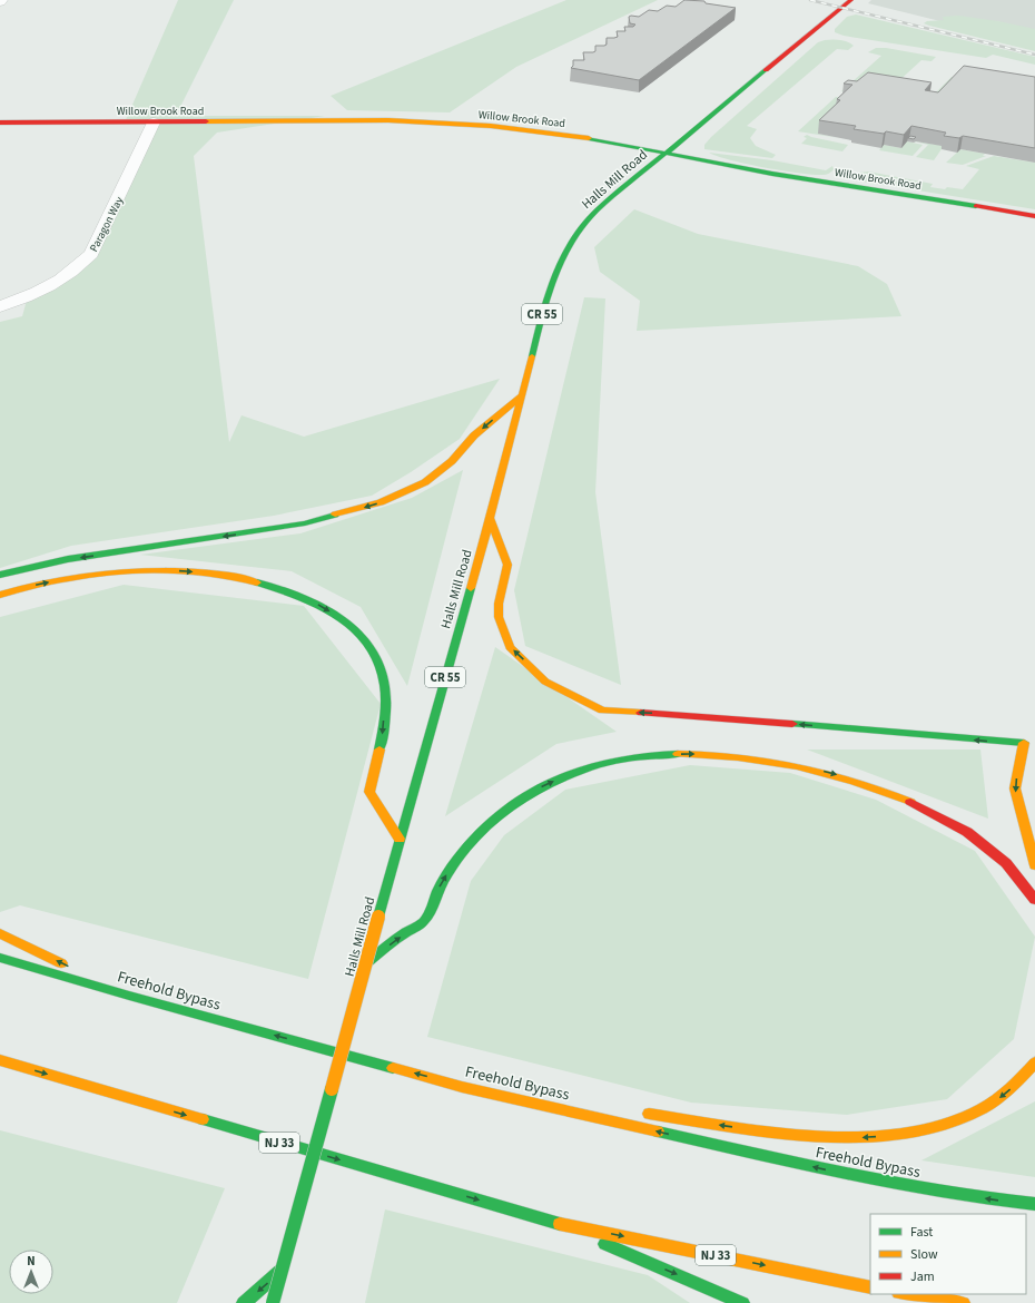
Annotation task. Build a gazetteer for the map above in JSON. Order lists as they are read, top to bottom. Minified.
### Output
{"streets":{"main road":["Willow Brook Road","Halls Mill Road","CR 55","Freehold Bypass","NJ 33"],"street":["Paragon Way"]},"crossings":[["Willow Brook Road","Halls Mill Road"],["Willow Brook Road","Paragon Way"]],"one_way":["Freehold Bypass"],"legend":["Fast","Slow","Jam"],"north":"top"}
